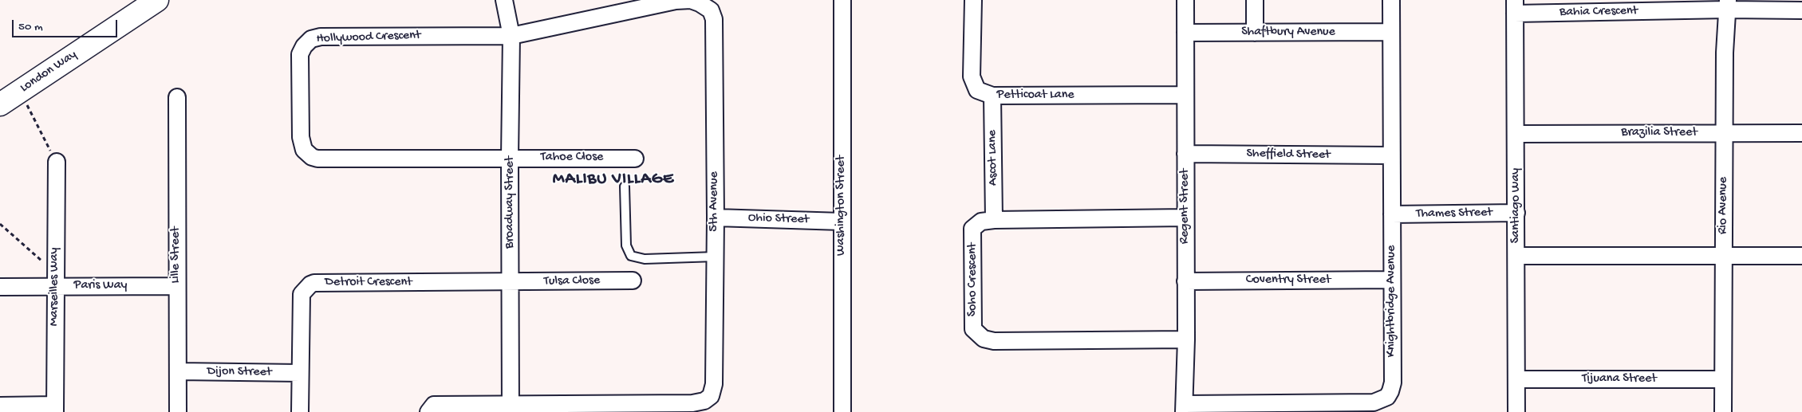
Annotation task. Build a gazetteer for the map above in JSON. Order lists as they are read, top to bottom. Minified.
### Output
{"streets":{"street":["Bahia Crescent","Shaftbury Avenue","Hollywood Crescent","London Way","Petticoat Lane","Brazilia Street","Sheffield Street","Tahoe Close","Ascot Lane","5th Avenue","Broadway Street","Washington Street","Santiago Way","Rio Avenue","Regent Street","Thames Street","Ohio Street","Lille Street","Soho Crescent","Coventry Street","Tulsa Close","Detroit Crescent","Paris Way","Marseilles Way","Knightbridge Avenue","Dijon Street","Tijuana Street"]},"crossings":[["Bahia Crescent","Santiago Way"],["Bahia Crescent","Rio Avenue"],["Shaftbury Avenue","Regent Street"],["Shaftbury Avenue","Knightbridge Avenue"],["Hollywood Crescent","Tahoe Close"],["Hollywood Crescent","5th Avenue"],["Hollywood Crescent","Broadway Street"],["Petticoat Lane","Ascot Lane"],["Petticoat Lane","Regent Street"],["Brazilia Street","Santiago Way"],["Brazilia Street","Rio Avenue"],["Sheffield Street","Regent Street"],["Sheffield Street","Knightbridge Avenue"],["Tahoe Close","Broadway Street"],["Ascot Lane","Soho Crescent"],["5th Avenue","Broadway Street"],["5th Avenue","Ohio Street"],["Broadway Street","Tulsa Close"],["Broadway Street","Detroit Crescent"],["Washington Street","Ohio Street"],["Santiago Way","Thames Street"],["Santiago Way","Tijuana Street"],["Rio Avenue","Tijuana Street"],["Regent Street","Soho Crescent"],["Regent Street","Coventry Street"],["Regent Street","Knightbridge Avenue"],["Thames Street","Knightbridge Avenue"],["Lille Street","Paris Way"],["Lille Street","Dijon Street"],["Coventry Street","Knightbridge Avenue"],["Tulsa Close","Detroit Crescent"],["Detroit Crescent","Dijon Street"],["Paris Way","Marseilles Way"]],"districts":["MALIBU VILLAGE"],"scale_bar":"50 m"}
